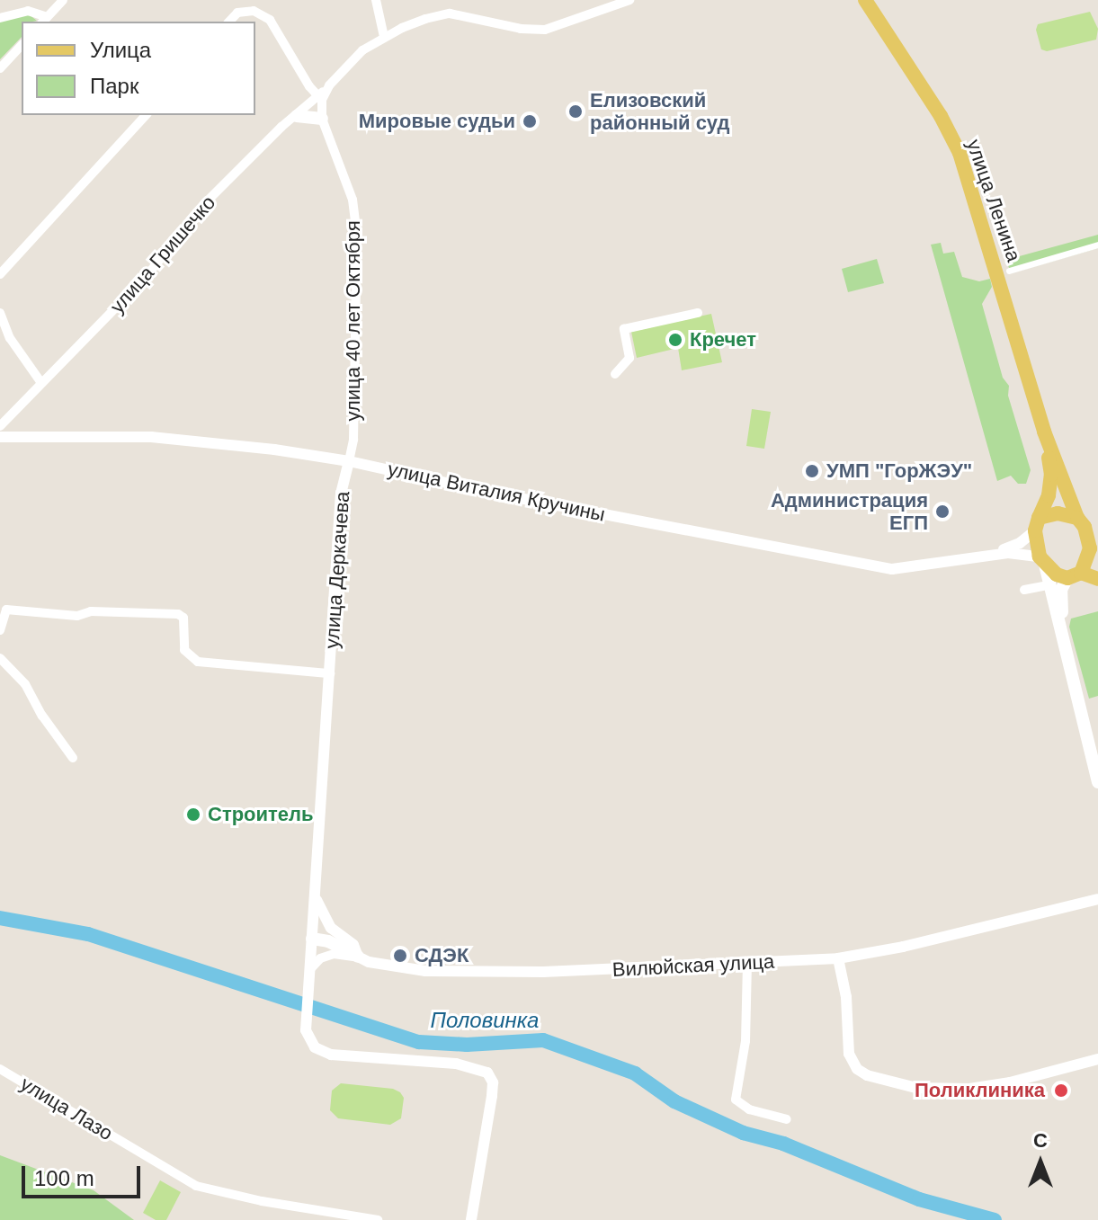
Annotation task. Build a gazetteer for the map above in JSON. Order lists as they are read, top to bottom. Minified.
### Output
{"streets":{"main road":["улица Ленина"],"street":["улица Гришечко","улица 40 лет Октября","улица Виталия Кручины","улица Деркачева","Вилюйская улица","улица Лазо"]},"crossings":[["улица Ленина","улица Виталия Кручины"],["улица 40 лет Октября","улица Виталия Кручины"],["улица 40 лет Октября","улица Деркачева"],["улица Виталия Кручины","улица Деркачева"]],"water":["Половинка"],"places":["Елизовский районный суд","Мировые судьи","Кречет","УМП \"ГорЖЭУ\"","Администрация ЕГП","Строитель","СДЭК","Поликлиника"],"legend":["Улица","Парк"],"scale_bar":"100 m","north":"top"}
